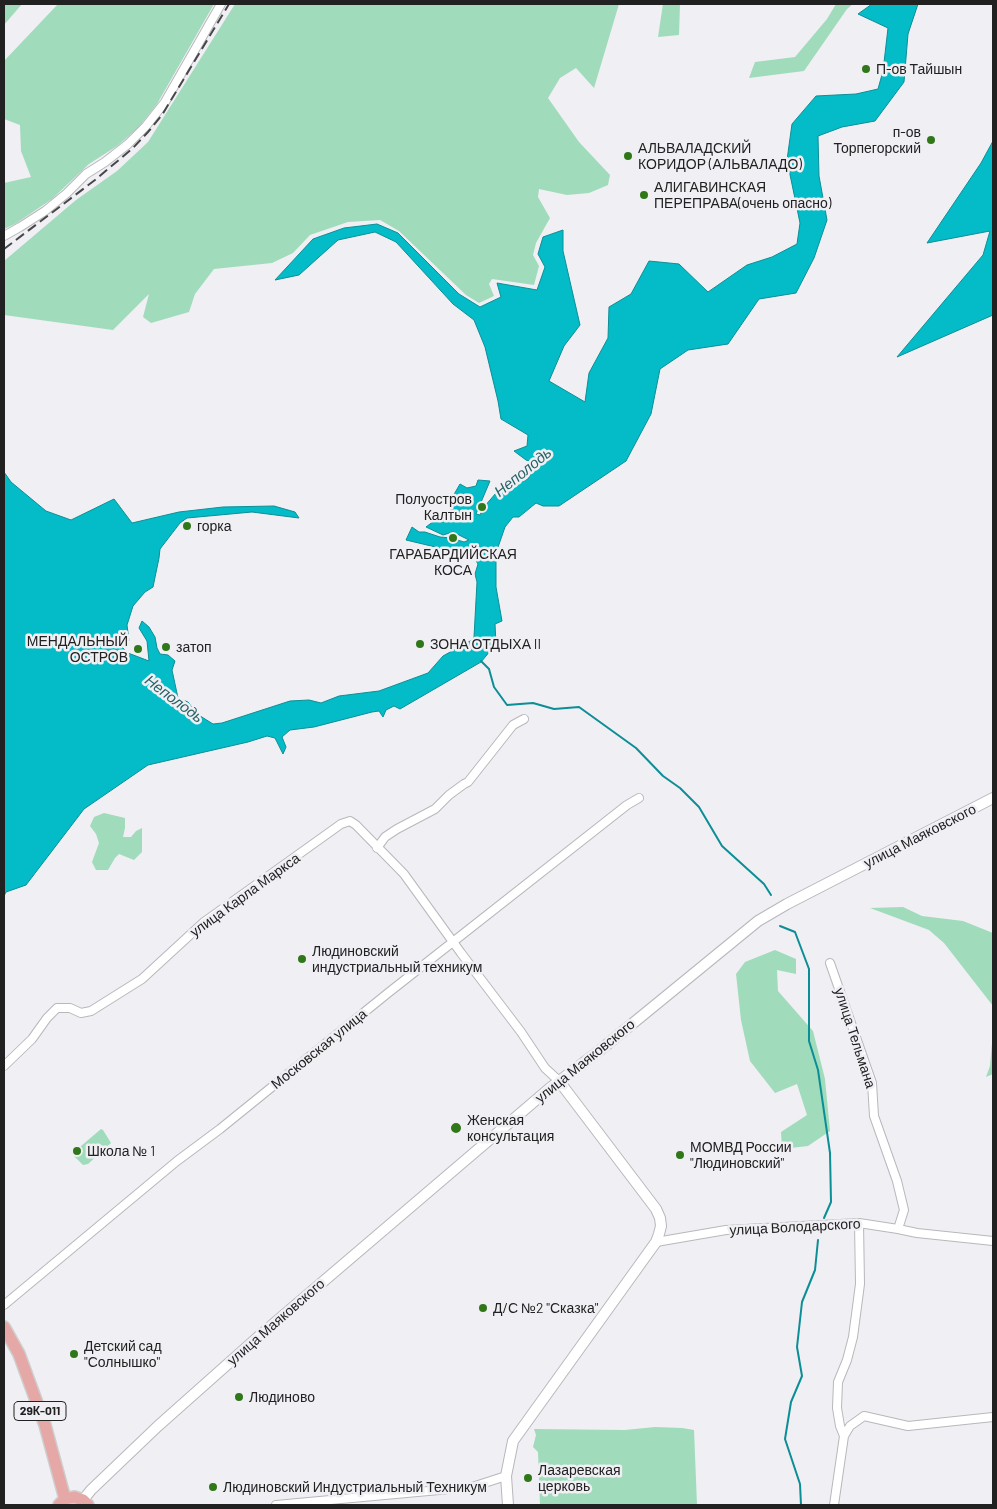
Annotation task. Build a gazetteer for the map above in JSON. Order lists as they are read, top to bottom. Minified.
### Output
{"streets":{"main road":["29К-011"],"street":["улица Маяковского","улица Карла Маркса","улица Тельмана","Московская улица","улица Володарского"]},"crossings":[["улица Маяковского","29К-011"],["улица Тельмана","улица Володарского"]],"water":["Неполодь"],"places":["П-ов Тайшын","п-ов Торпегорский","АЛЬВАЛАДСКИЙ КОРИДОР (АЛЬВАЛАДО)","АЛИГАВИНСКАЯ ПЕРЕПРАВА(очень опасно)","Полуостров Калтын","горка","ГАРАБАРДИЙСКАЯ КОСА","ЗОНА ОТДЫХА II","затоп","МЕНДАЛЬНЫЙ ОСТРОВ","Людиновский индустриальный техникум","Женская консультация","Школа № 1","МОМВД России \"Людиновский\"","Д/С №2 \"Сказка\"","Детский сад \"Солнышко\"","Людиново","Лазаревская церковь","Людиновский Индустриальный Техникум"]}
